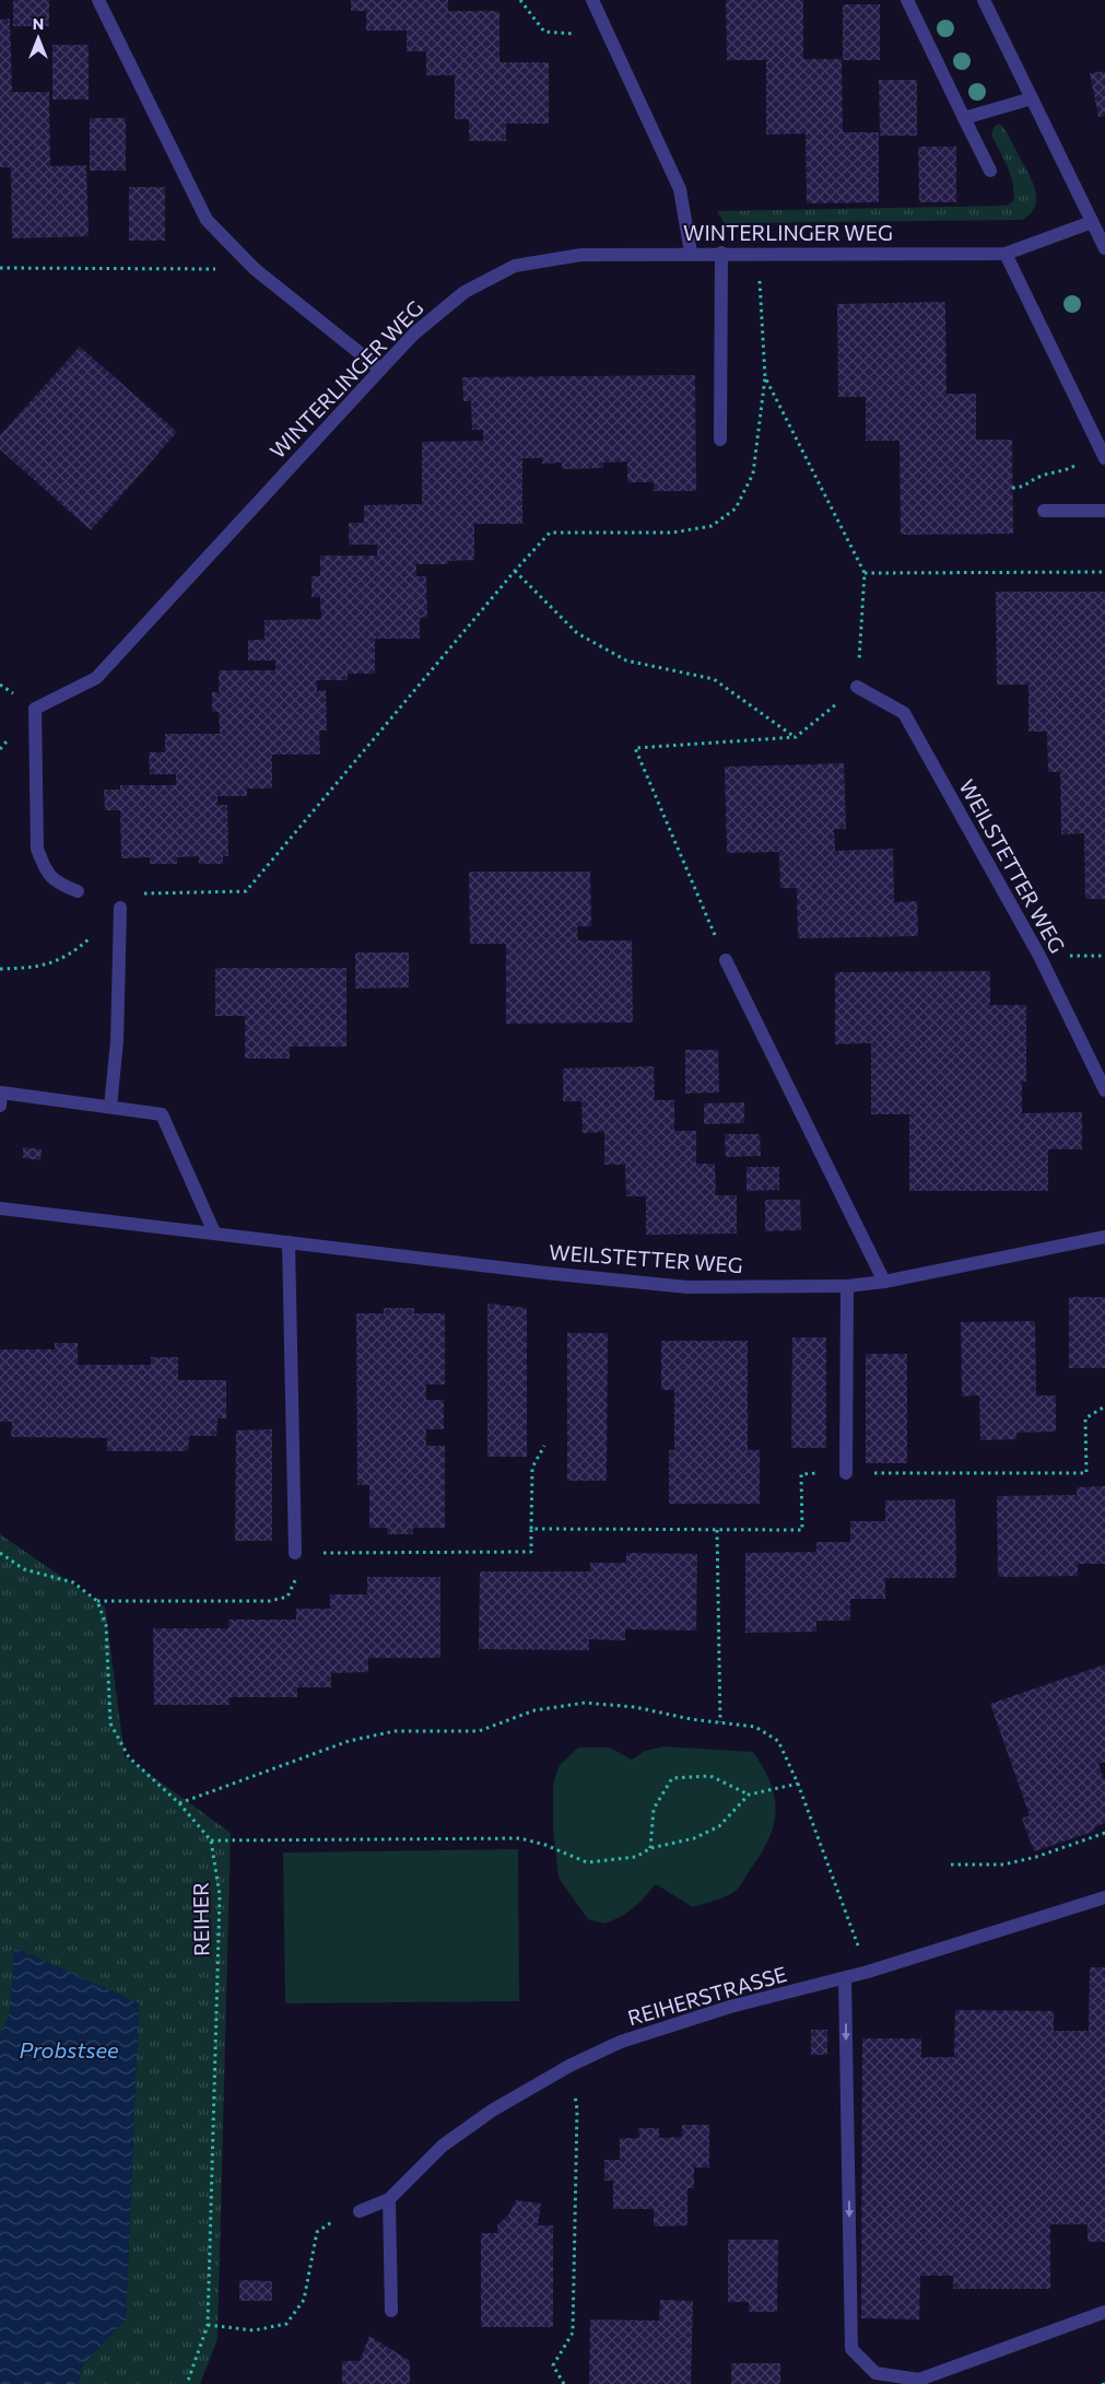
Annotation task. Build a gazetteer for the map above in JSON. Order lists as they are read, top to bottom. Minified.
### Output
{"streets":{"street":["WINTERLINGER WEG","WEILSTETTER WEG","REIHERSTRASSE"],"path":["REIHER"]},"water":["Probstsee"],"north":"top"}
